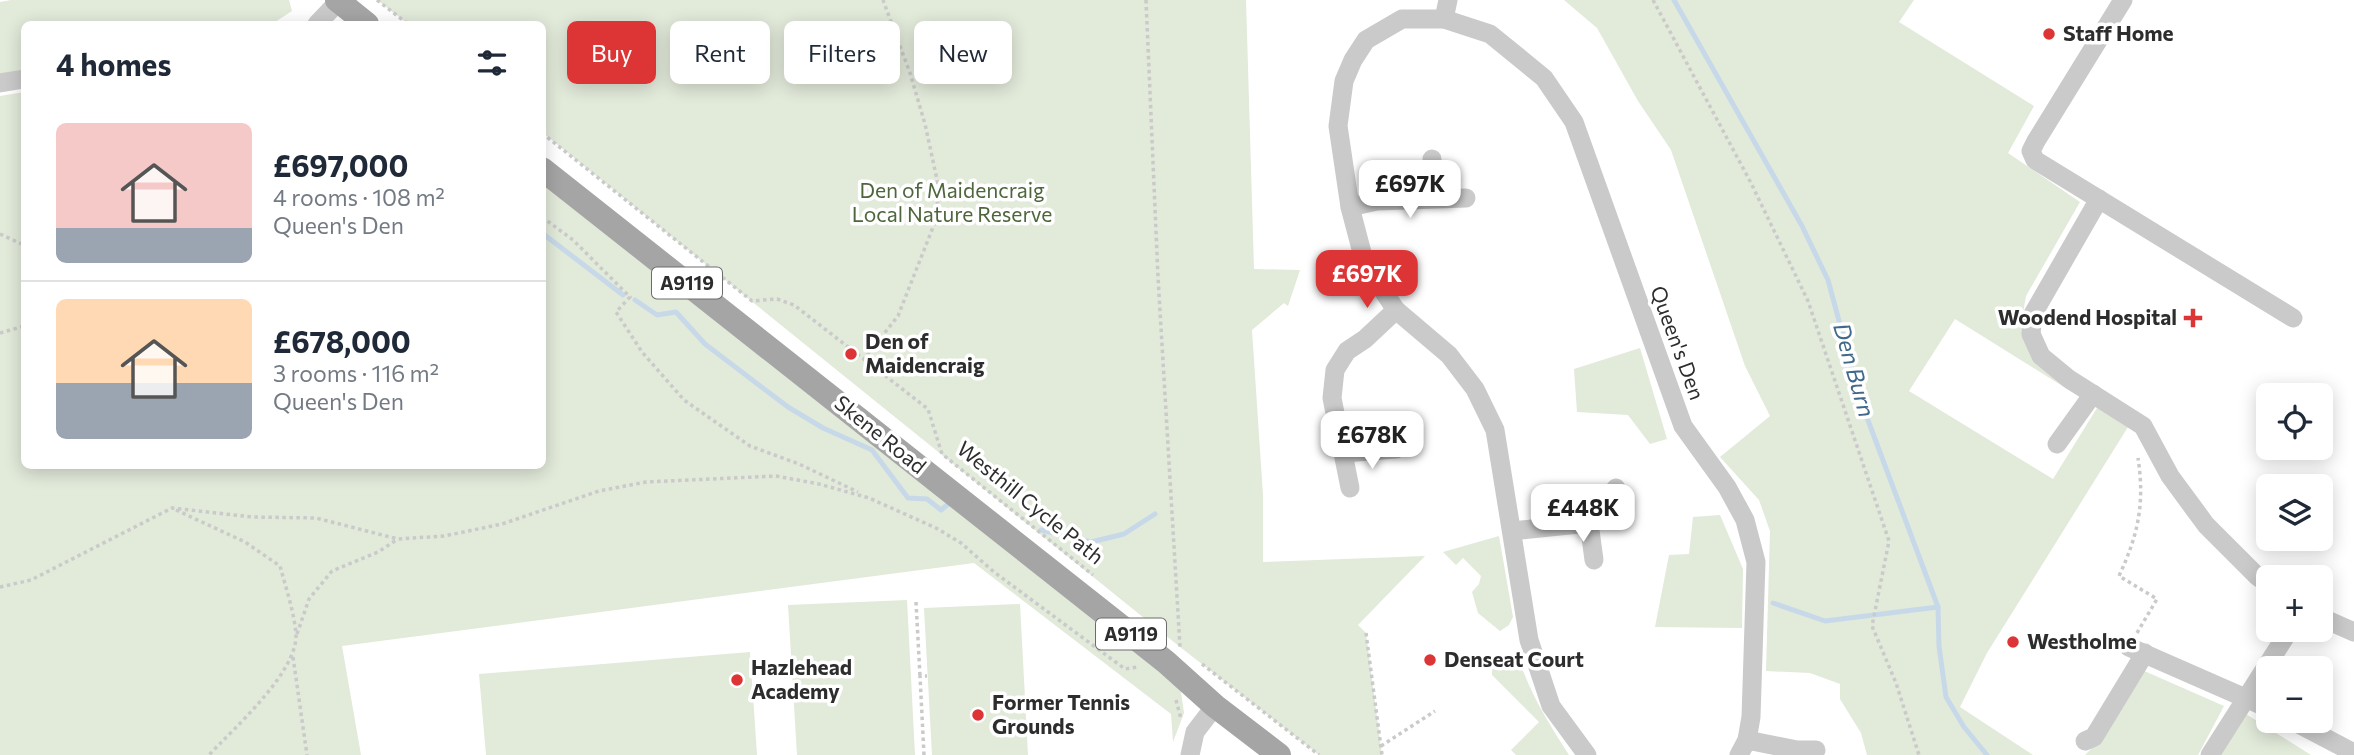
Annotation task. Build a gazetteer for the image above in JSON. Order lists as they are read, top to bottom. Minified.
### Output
{"streets":{"main road":["A9119","Skene Road"],"street":["Queen's Den"],"path":["Westhill Cycle Path"]},"crossings":[["A9119","Skene Road"]],"water":["Den Burn"],"parks":["Den of Maidencraig Local Nature Reserve"],"places":{"other":["Staff Home","Den of Maidencraig","Westholme","Denseat Court","Hazlehead Academy","Former Tennis Grounds"],"health":["Woodend Hospital"]},"page":{"chip":["Buy","Rent","Filters","New"],"heading":"4 homes","list":[{"name":"£697,000","note":"4 rooms · 108 m² · Queen's Den"},{"name":"£678,000","note":"3 rooms · 116 m² · Queen's Den"}],"price":["£697K","£697K","£678K","£448K"],"map_buttons":["+","−"]}}
